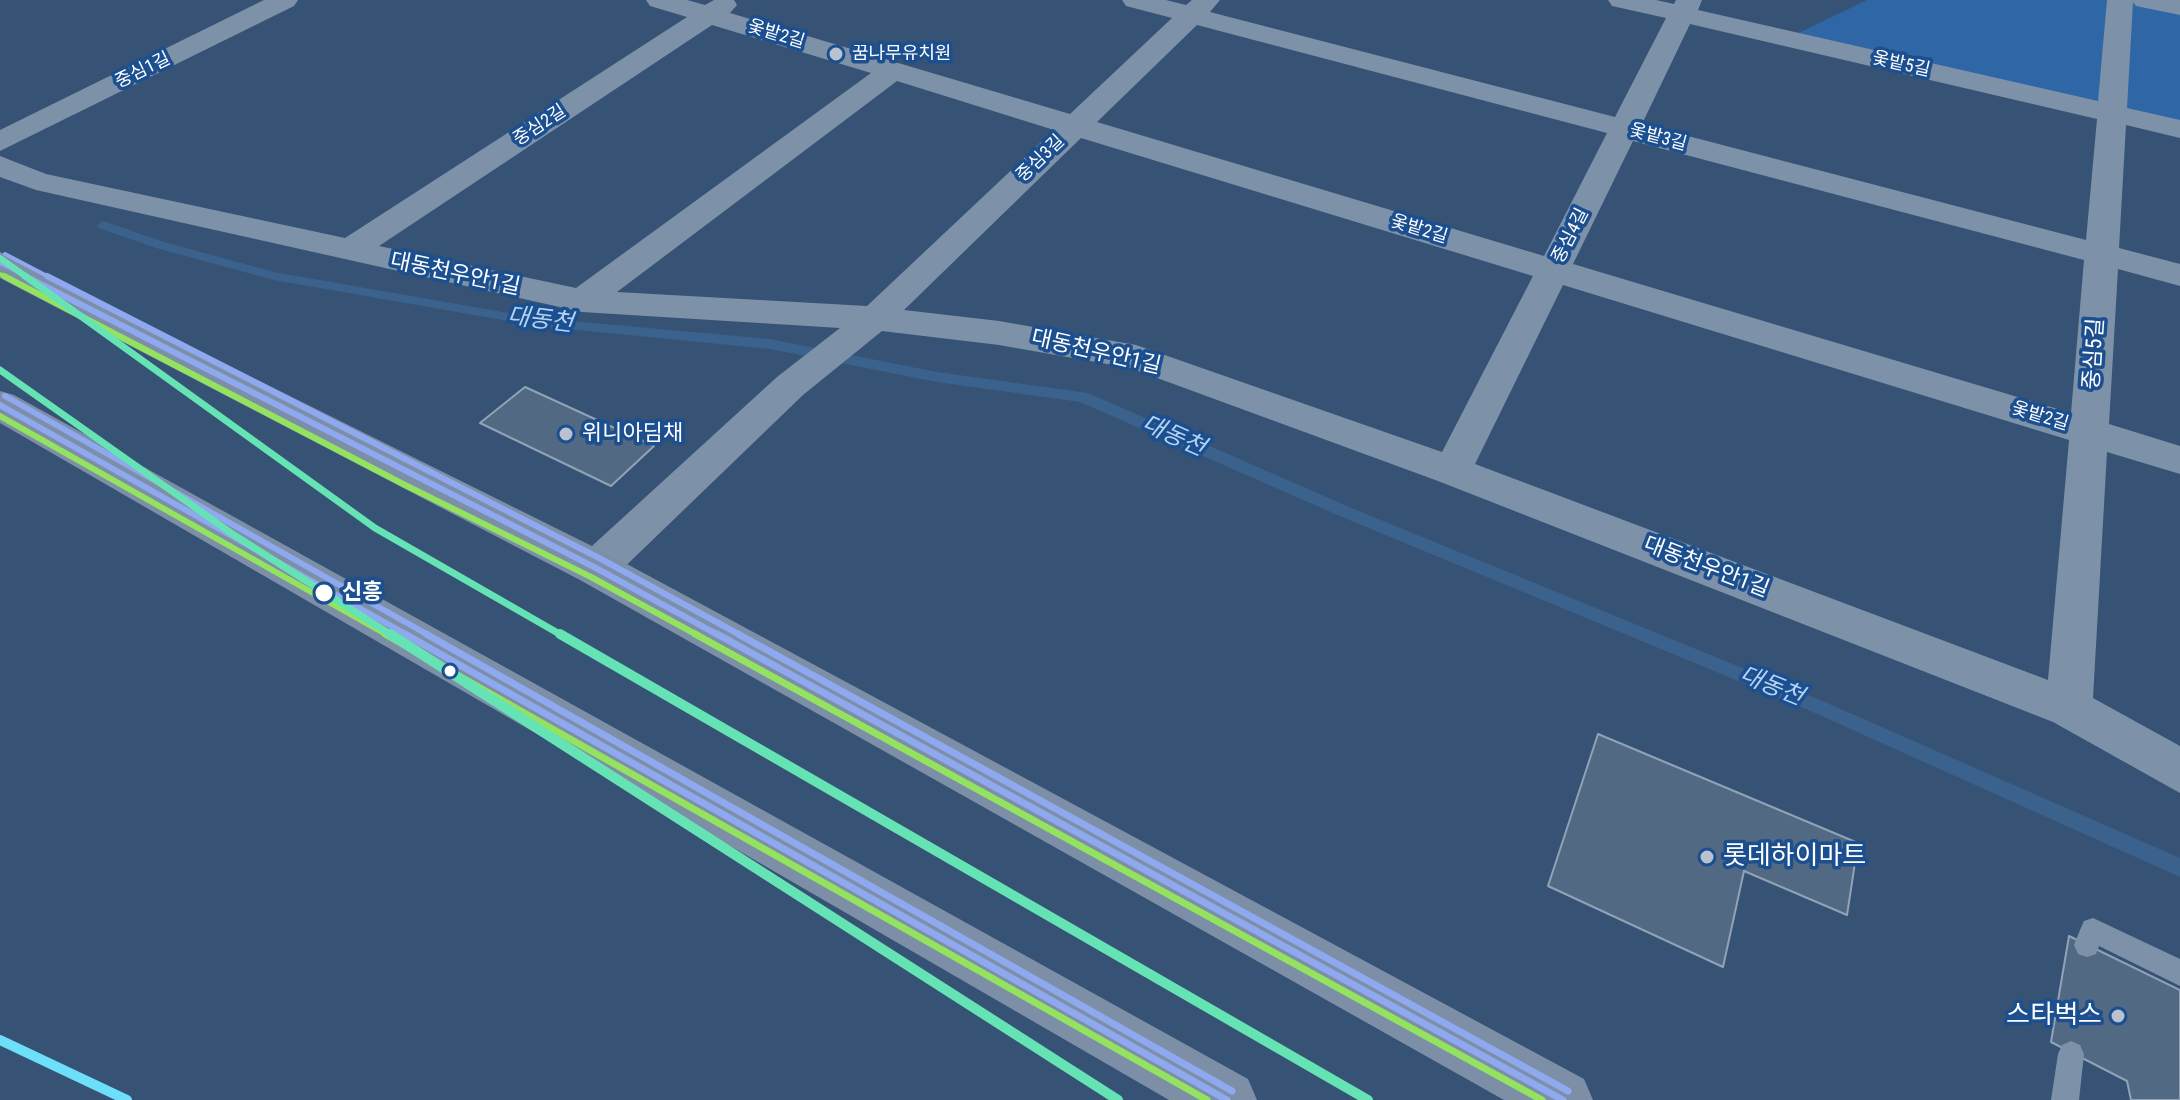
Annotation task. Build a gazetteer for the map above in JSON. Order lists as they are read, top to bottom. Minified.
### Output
{"streets":{"street":["옻밭2길","옻밭5길","중심1길","중심2길","옻밭3길","중심3길","중심4길","대동천우안1길","중심5길"]},"crossings":[["옻밭2길","중심2길"],["옻밭2길","중심3길"],["옻밭2길","중심4길"],["옻밭2길","중심5길"],["옻밭5길","중심4길"],["옻밭5길","중심5길"],["중심2길","대동천우안1길"],["옻밭3길","중심3길"],["옻밭3길","중심4길"],["옻밭3길","중심5길"],["중심3길","대동천우안1길"],["중심4길","대동천우안1길"],["대동천우안1길","중심5길"]],"water":["대동천"],"places":["꿈나무유치원","위니아딤채","신흥","롯데하이마트","스타벅스"]}
